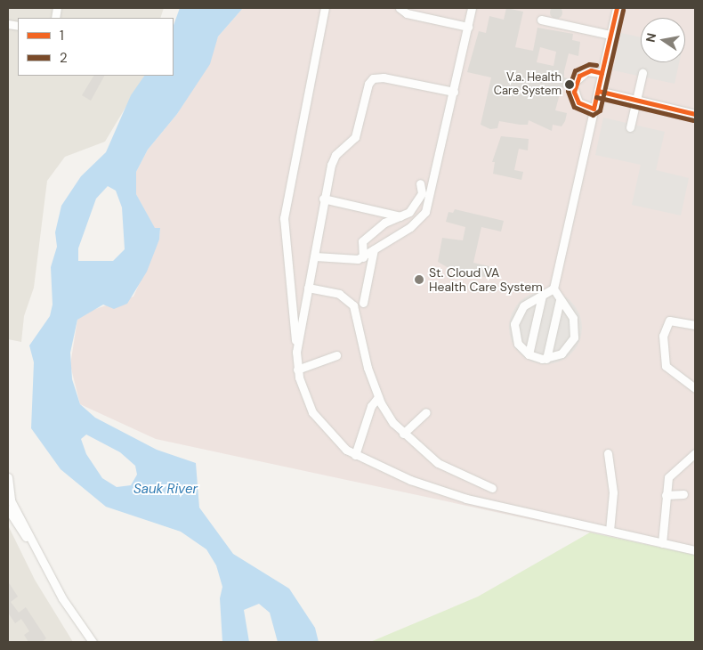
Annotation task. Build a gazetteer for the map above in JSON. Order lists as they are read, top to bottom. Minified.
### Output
{"water":["Sauk River"],"places":["V.a. Health Care System","St. Cloud VA Health Care System"],"lines":["transit line 1","transit line 2"],"legend":["1","2"],"north":"left"}
